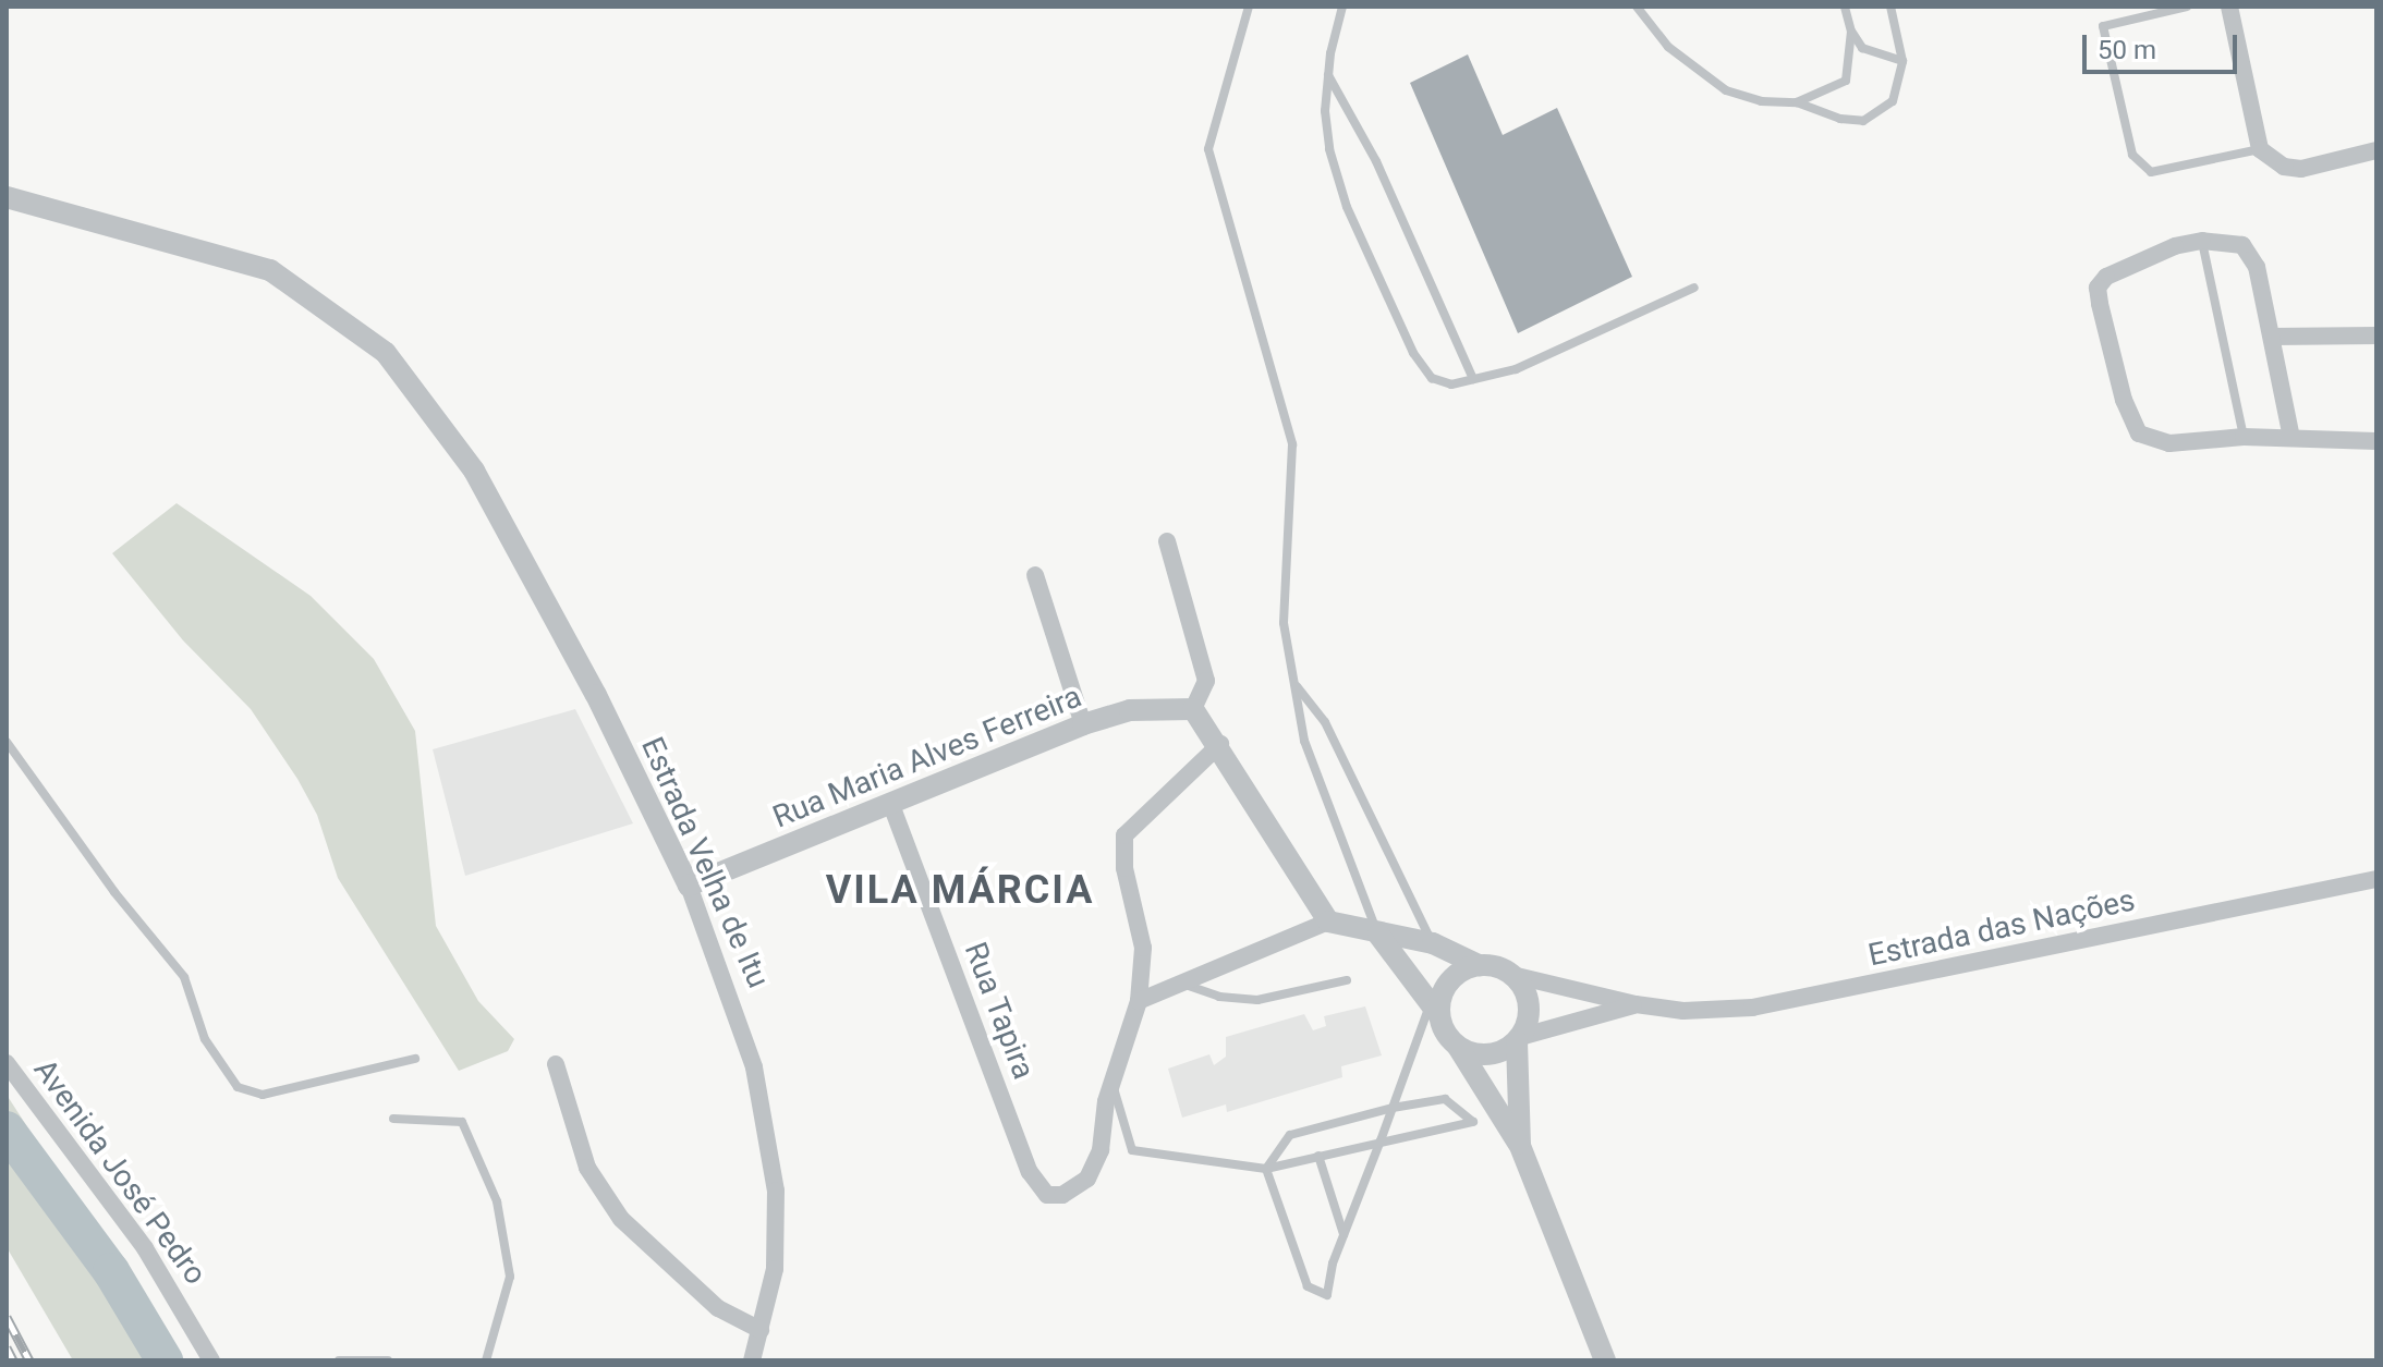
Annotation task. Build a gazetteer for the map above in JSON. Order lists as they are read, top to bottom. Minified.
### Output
{"streets":{"street":["Rua Maria Alves Ferreira","Estrada Velha de Itu","Estrada das Nações","Rua Tapira","Avenida José Pedro"]},"crossings":[["Rua Maria Alves Ferreira","Estrada Velha de Itu"],["Rua Maria Alves Ferreira","Rua Tapira"]],"districts":["VILA MÁRCIA"],"scale_bar":"50 m"}
